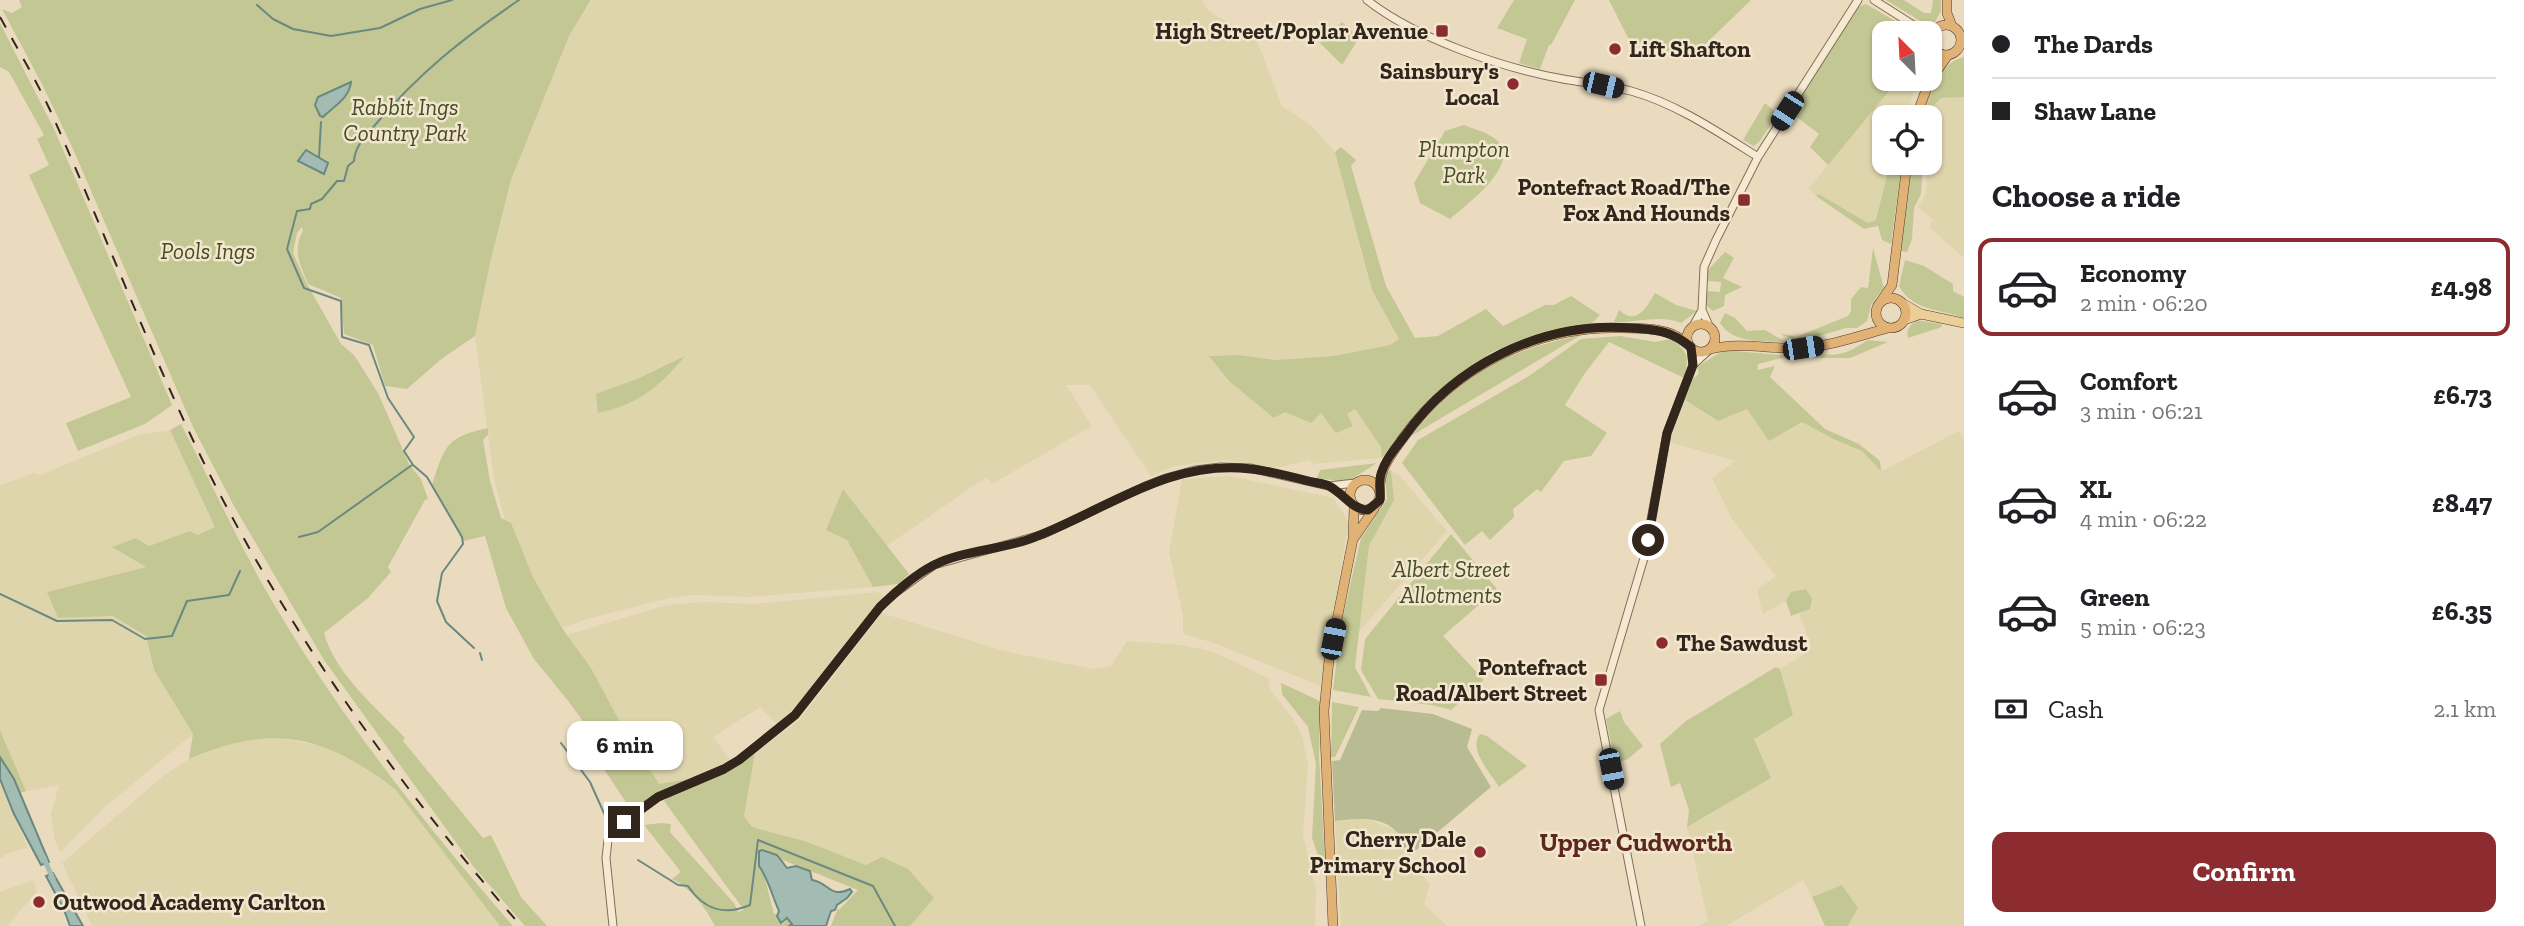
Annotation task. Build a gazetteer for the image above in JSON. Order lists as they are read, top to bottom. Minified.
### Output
{"districts":["Upper Cudworth"],"parks":["Rabbit Ings Country Park","Plumpton Park","Pools Ings","Albert Street Allotments"],"places":{"transit":["High Street/Poplar Avenue","Pontefract Road/The Fox And Hounds","Pontefract Road/Albert Street"],"other":["Lift Shafton","Sainsbury's Local","The Sawdust","Cherry Dale Primary School","Outwood Academy Carlton"]},"north":"top left","page":{"banner":["The Dards","Shaw Lane"],"heading":"Choose a ride","list":[{"name":"Economy","note":"2 min · 06:20","value":"£4.98"},{"name":"Comfort","note":"3 min · 06:21","value":"£6.73"},{"name":"XL","note":"4 min · 06:22","value":"£8.47"},{"name":"Green","note":"5 min · 06:23","value":"£6.35"}],"pay":["Cash","2.1 km"],"bubble":"6 min","buttons":"Confirm"}}
